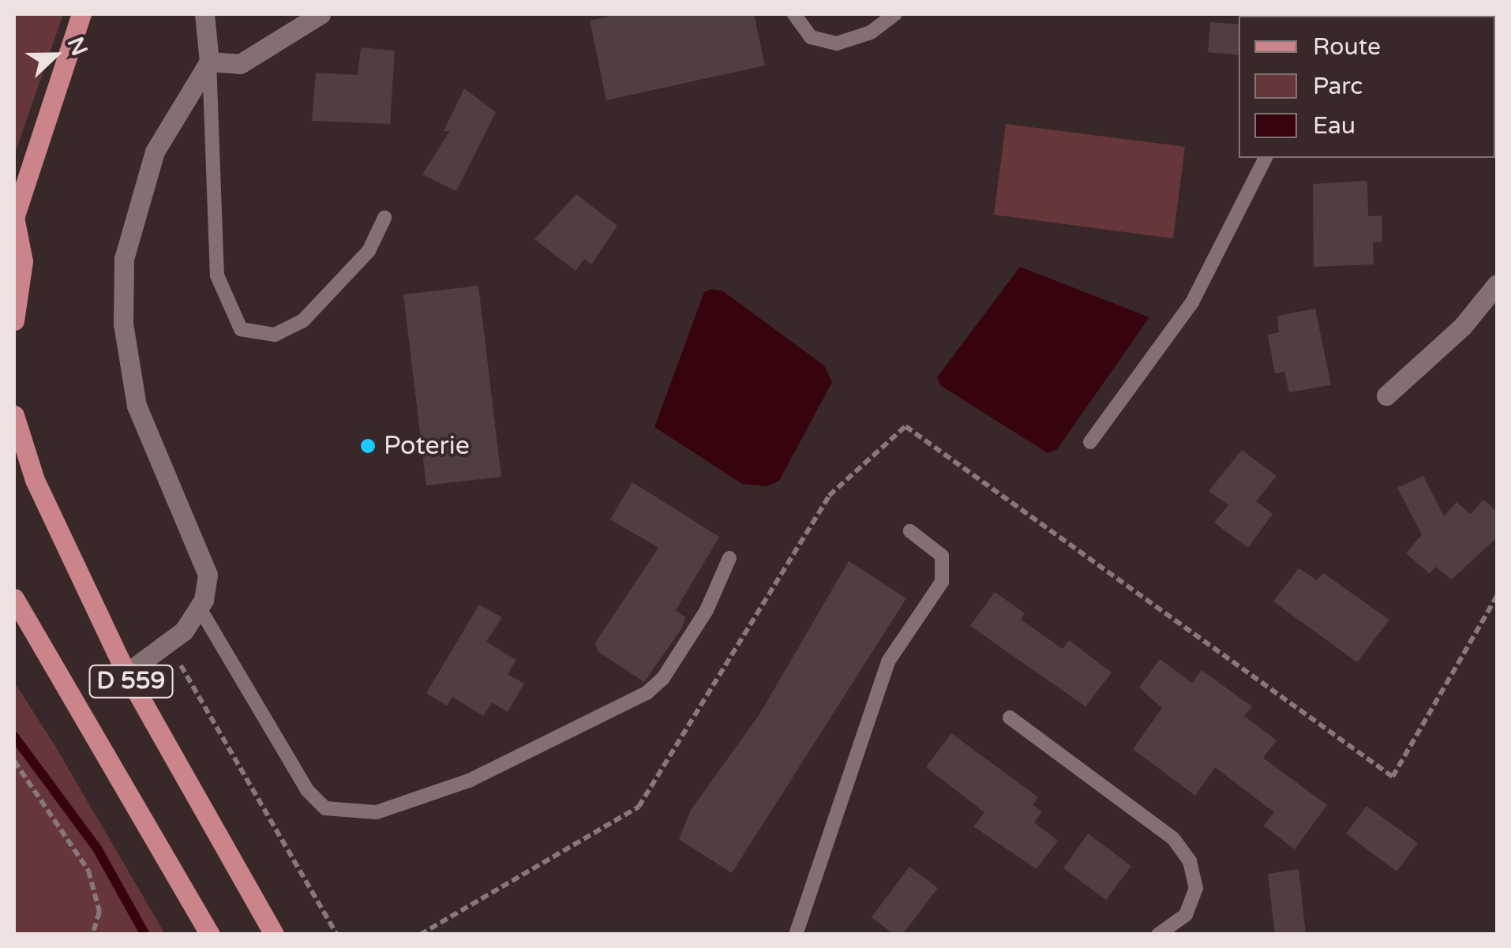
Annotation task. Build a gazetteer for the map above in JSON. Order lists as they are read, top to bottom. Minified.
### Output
{"streets":{"main road":["D 559"]},"places":["Poterie"],"legend":["Route","Parc","Eau"],"north":"right"}
